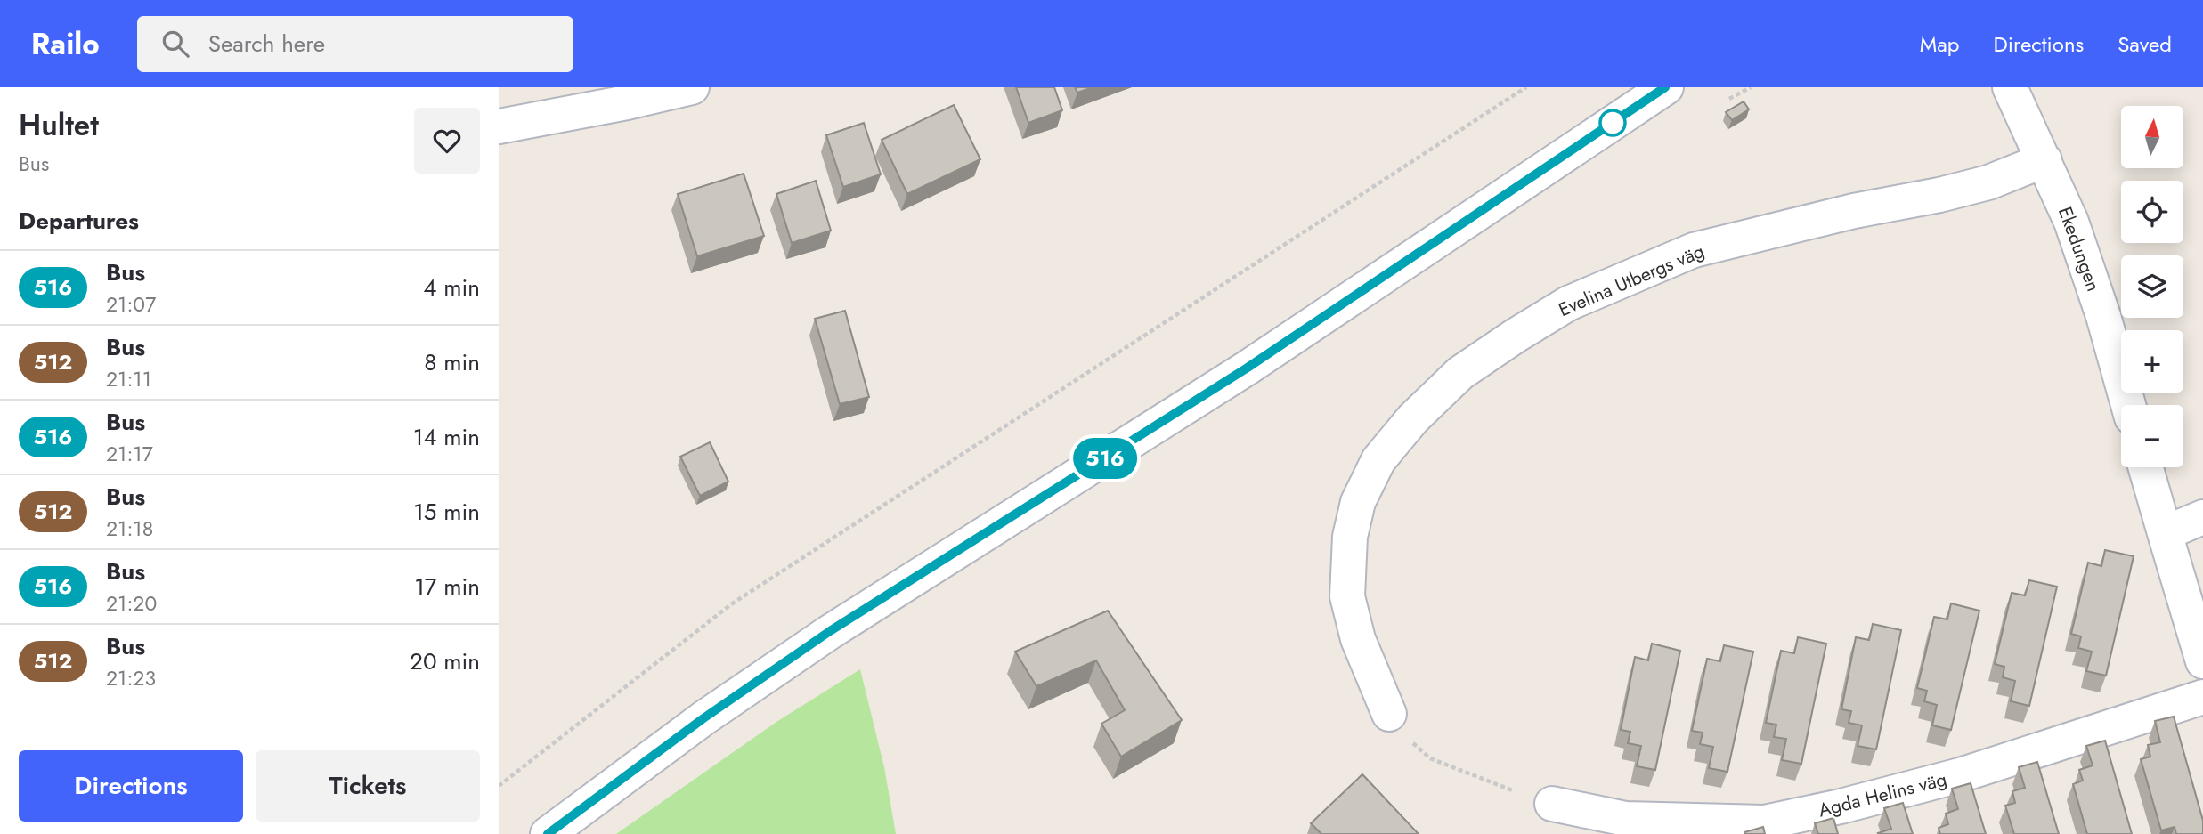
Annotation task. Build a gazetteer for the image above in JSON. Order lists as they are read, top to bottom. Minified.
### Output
{"streets":{"street":["Ekedungen","Evelina Utbergs väg","Agda Helins väg"]},"crossings":[["Ekedungen","Evelina Utbergs väg"]],"lines":["bus line 516"],"north":"top","page":{"header":"Railo","search":"Search here","nav":["Map","Directions","Saved"],"heading":[["Hultet","Bus"],"Departures"],"on_map":"516","map_buttons":["+","−"],"list":[{"mark":"516","name":"Bus","note":"21:07","value":"4 min"},{"mark":"512","name":"Bus","note":"21:11","value":"8 min"},{"mark":"516","name":"Bus","note":"21:17","value":"14 min"},{"mark":"512","name":"Bus","note":"21:18","value":"15 min"},{"mark":"516","name":"Bus","note":"21:20","value":"17 min"},{"mark":"512","name":"Bus","note":"21:23","value":"20 min"}],"buttons":["Directions","Tickets"]}}
